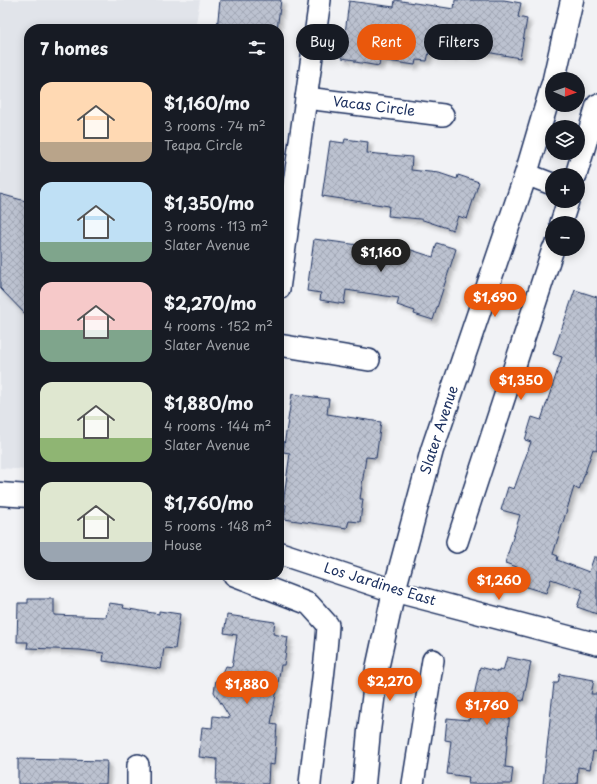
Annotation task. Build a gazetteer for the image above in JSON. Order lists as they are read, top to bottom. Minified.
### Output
{"streets":{"main road":["Slater Avenue","Los Jardines East"],"street":["Vacas Circle"]},"crossings":[["Slater Avenue","Los Jardines East"]],"north":"right","page":{"chip":["Buy","Rent","Filters"],"heading":"7 homes","map_buttons":["+","−"],"list":[{"name":"$1,160/mo","note":"3 rooms · 74 m² · Teapa Circle"},{"name":"$1,350/mo","note":"3 rooms · 113 m² · Slater Avenue"},{"name":"$2,270/mo","note":"4 rooms · 152 m² · Slater Avenue"},{"name":"$1,880/mo","note":"4 rooms · 144 m² · Slater Avenue"},{"name":"$1,760/mo","note":"5 rooms · 148 m² · House"}],"price":["$1,160","$1,690","$1,350","$1,260","$2,270","$1,880","$1,760"]}}
